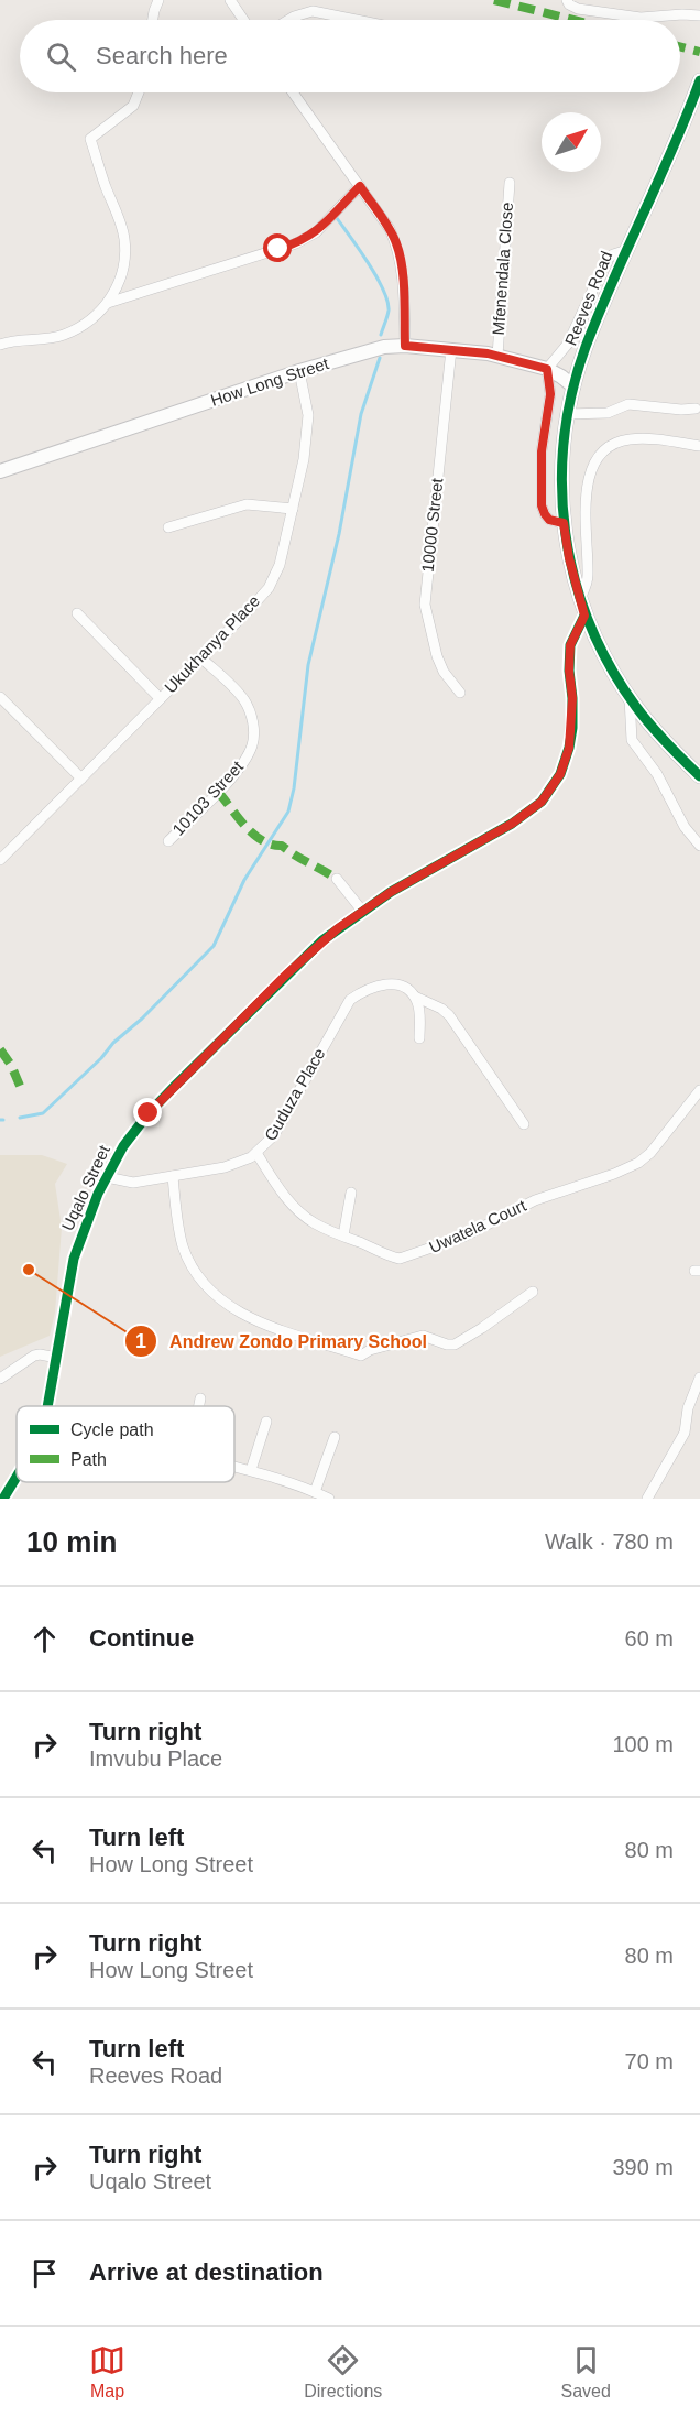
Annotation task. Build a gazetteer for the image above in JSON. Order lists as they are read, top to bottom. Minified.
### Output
{"streets":{"street":["Mfenendala Close","Reeves Road","How Long Street","10000 Street","Ukukhanya Place","10103 Street","Guduza Place","Uqalo Street","Uwatela Court"]},"crossings":[["Mfenendala Close","How Long Street"],["Reeves Road","How Long Street"],["Reeves Road","Uqalo Street"],["How Long Street","10000 Street"],["How Long Street","Ukukhanya Place"],["Ukukhanya Place","10103 Street"],["Guduza Place","Uqalo Street"],["Guduza Place","Uwatela Court"]],"places":["Andrew Zondo Primary School"],"legend":["Cycle path","Path"],"north":"top right","page":{"search":"Search here","heading":["10 min","Walk · 780 m"],"list":[["Continue","60 m"],["Turn right","Imvubu Place","100 m"],["Turn left","How Long Street","80 m"],["Turn right","How Long Street","80 m"],["Turn left","Reeves Road","70 m"],["Turn right","Uqalo Street","390 m"],"Arrive at destination"],"nav":["Map","Directions","Saved"]}}
